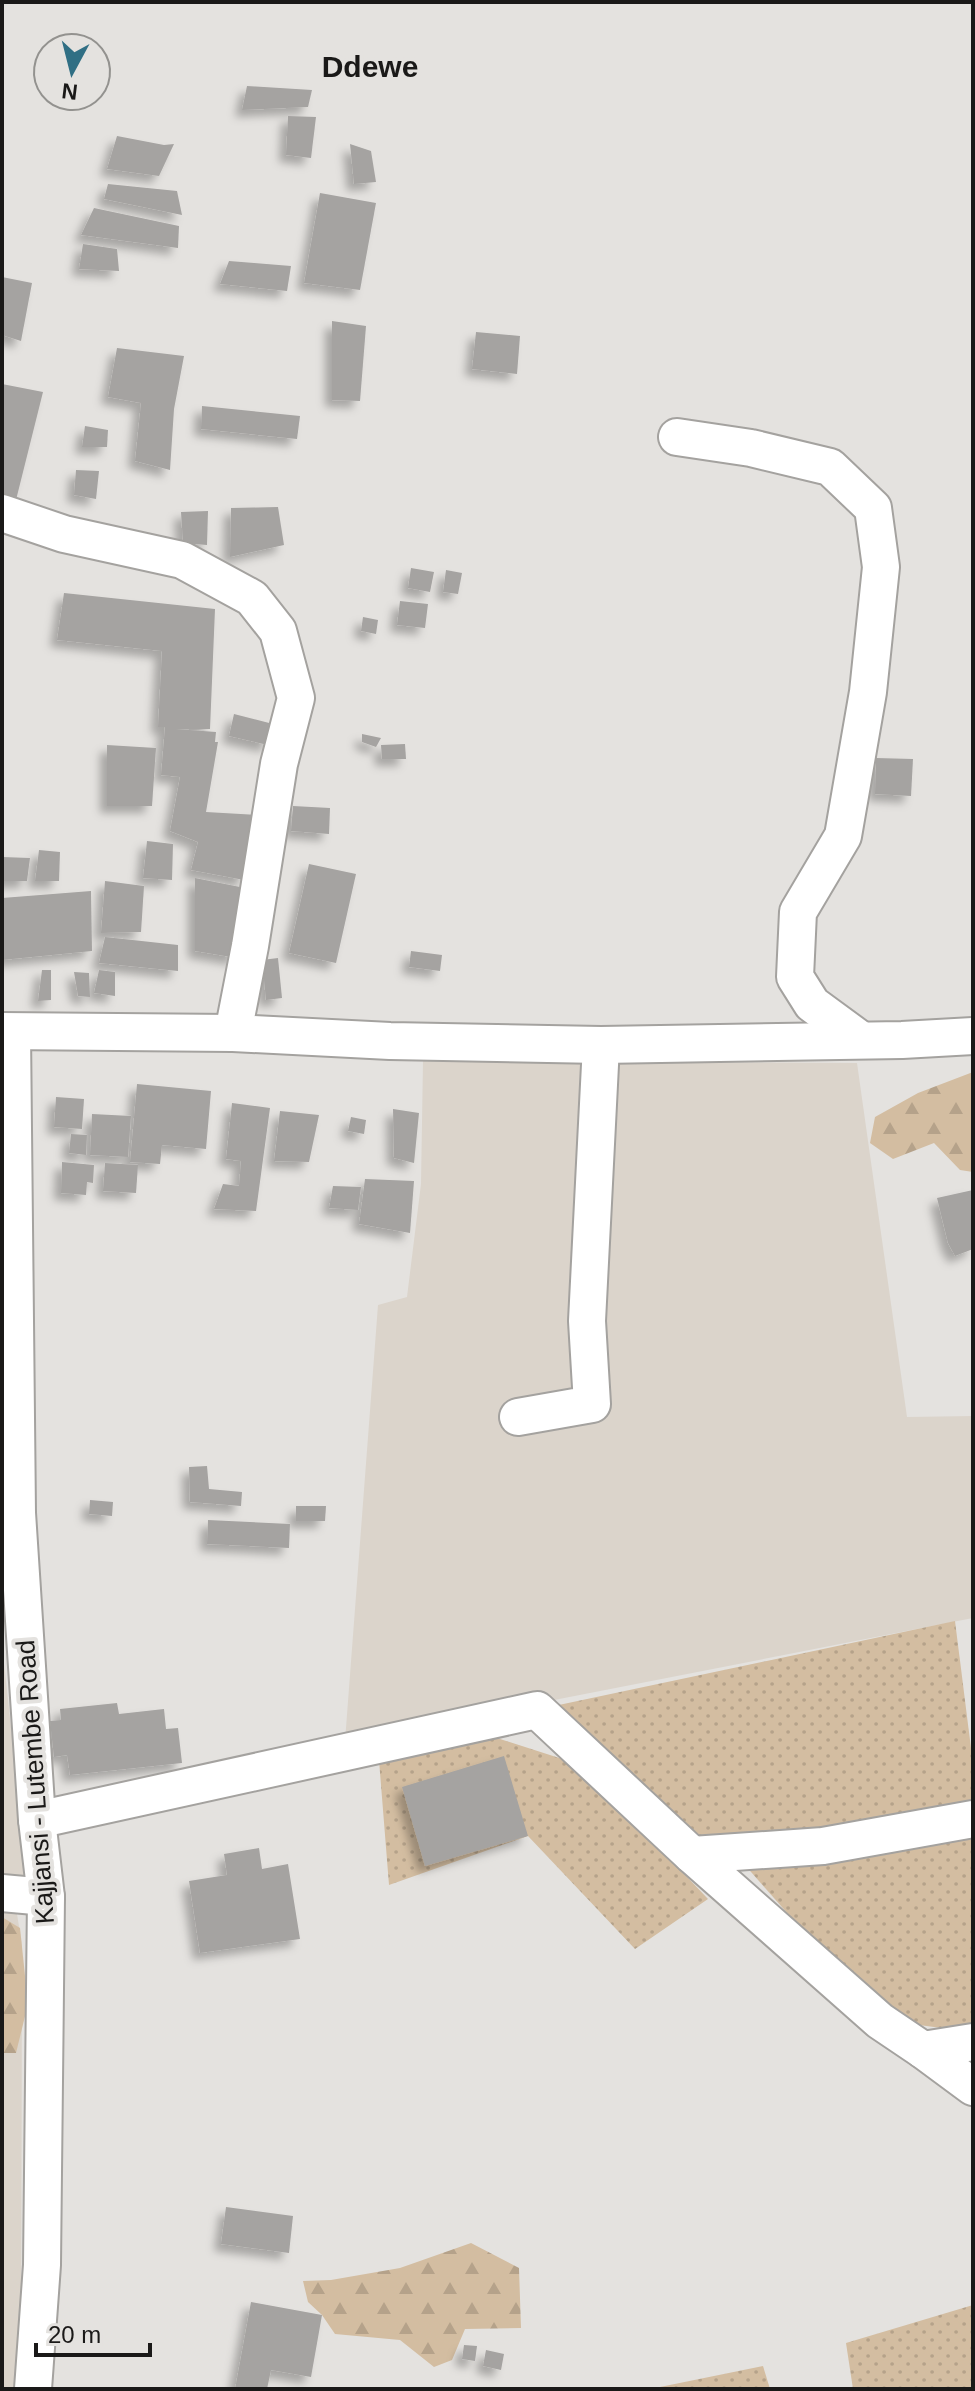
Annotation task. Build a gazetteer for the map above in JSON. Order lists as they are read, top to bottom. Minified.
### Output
{"streets":{"street":["Kajjansi - Lutembe Road"]},"districts":["Ddewe"],"scale_bar":"20 m","north":"bottom"}
